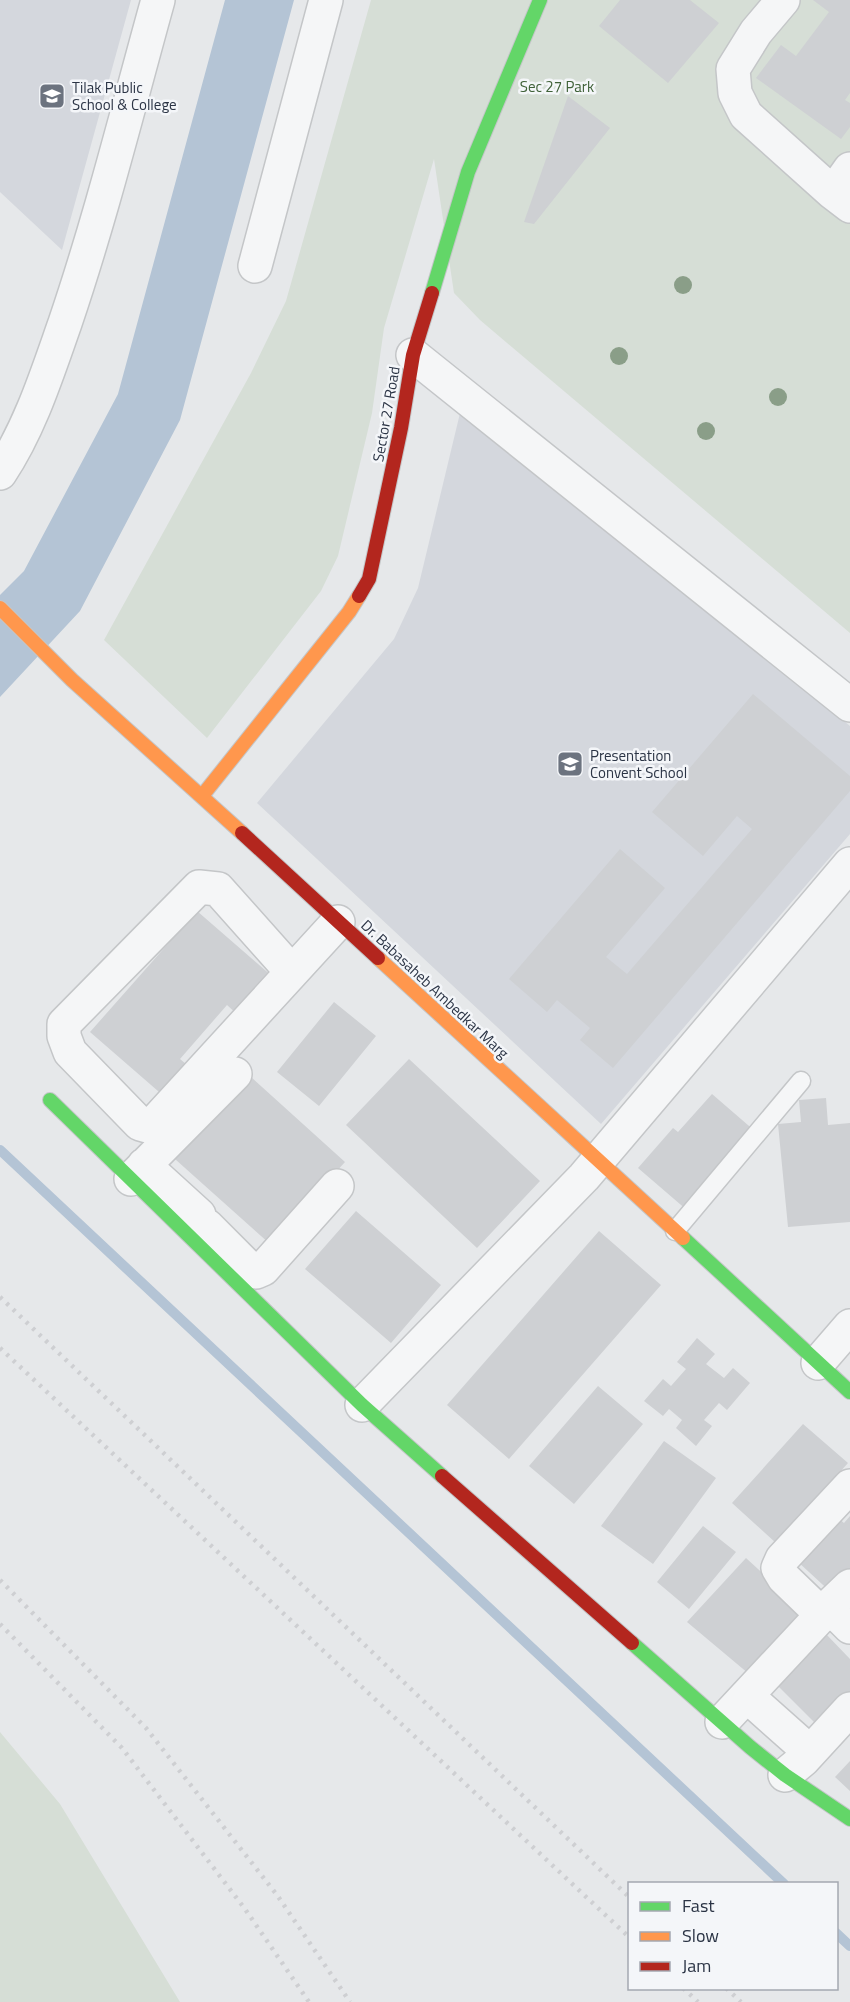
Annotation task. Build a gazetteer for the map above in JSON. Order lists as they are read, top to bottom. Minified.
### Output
{"streets":{"street":["Sector 27 Road","Dr. Babasaheb Ambedkar Marg"]},"crossings":[["Sector 27 Road","Dr. Babasaheb Ambedkar Marg"]],"parks":["Sec 27 Park"],"places":{"school or university":["Tilak Public School & College","Presentation Convent School"]},"legend":["Fast","Slow","Jam"]}
